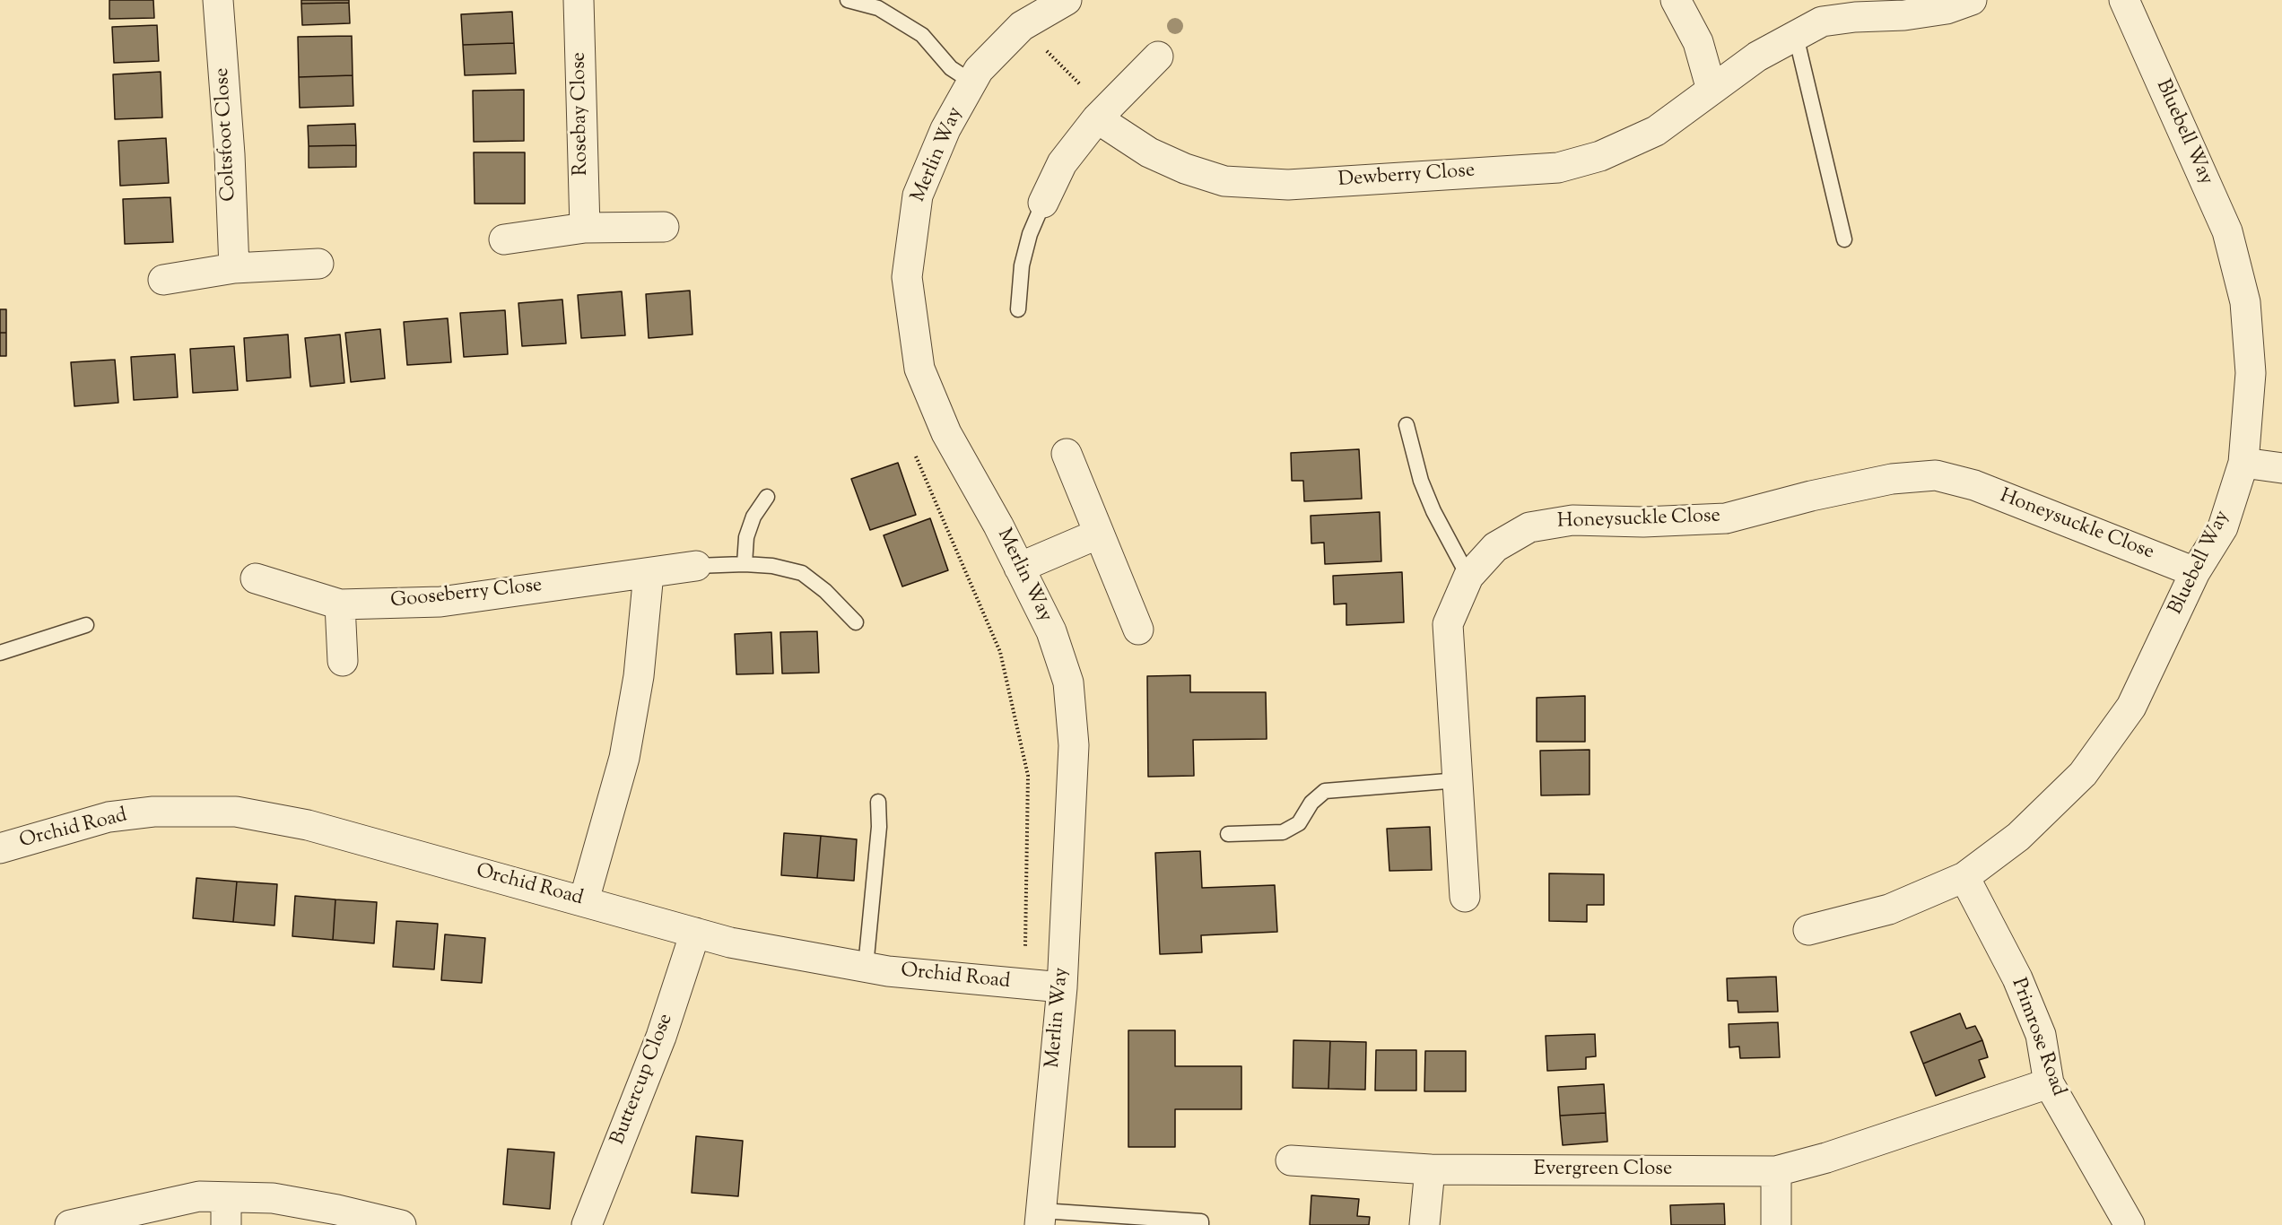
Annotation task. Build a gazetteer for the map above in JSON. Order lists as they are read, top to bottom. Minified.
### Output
{"streets":{"street":["Rosebay Close","Bluebell Way","Coltsfoot Close","Merlin Way","Dewberry Close","Honeysuckle Close","Gooseberry Close","Orchid Road","Primrose Road","Buttercup Close","Evergreen Close"]},"crossings":[["Bluebell Way","Honeysuckle Close"],["Bluebell Way","Primrose Road"],["Merlin Way","Orchid Road"],["Orchid Road","Buttercup Close"],["Primrose Road","Evergreen Close"]]}
